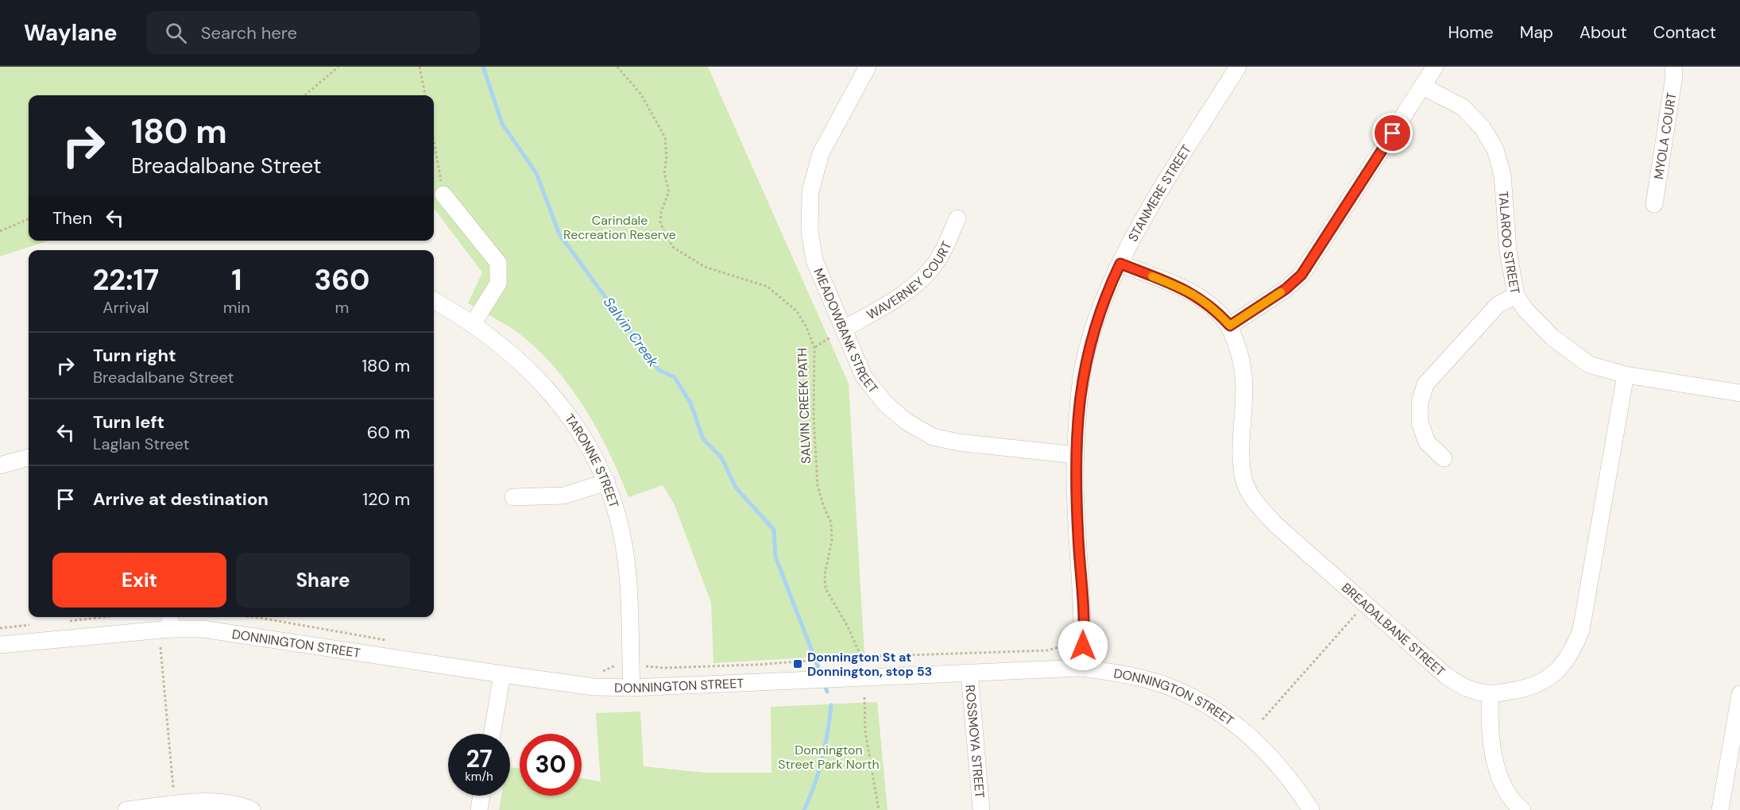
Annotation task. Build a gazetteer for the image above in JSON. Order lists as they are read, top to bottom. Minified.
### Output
{"streets":{"street":["MYOLA COURT","STANMERE STREET","TALAROO STREET","WAVERNEY COURT","MEADOWBANK STREET","TARONNE STREET","BREADALBANE STREET","DONNINGTON STREET","ROSSMOYA STREET"],"path":["SALVIN CREEK PATH"]},"crossings":[["STANMERE STREET","MEADOWBANK STREET"],["STANMERE STREET","BREADALBANE STREET"],["STANMERE STREET","DONNINGTON STREET"],["TALAROO STREET","BREADALBANE STREET"],["WAVERNEY COURT","MEADOWBANK STREET"],["TARONNE STREET","DONNINGTON STREET"],["DONNINGTON STREET","ROSSMOYA STREET"]],"water":["Salvin Creek"],"parks":["Carindale Recreation Reserve","Donnington Street Park North"],"places":{"transit":["Donnington St at Donnington, stop 53"]},"page":{"header":"Waylane","search":"Search here","nav":["Home","Map","About","Contact"],"turn":["180 m","Breadalbane Street"],"then":"Then","eta":["22:17","Arrival","1","min","360","m"],"list":[{"name":"Turn right","note":"Breadalbane Street","value":"180 m"},{"name":"Turn left","note":"Laglan Street","value":"60 m"},{"name":"Arrive at destination","value":"120 m"}],"buttons":["Exit","Share"],"speed":"27 km/h","limit":"30"}}
